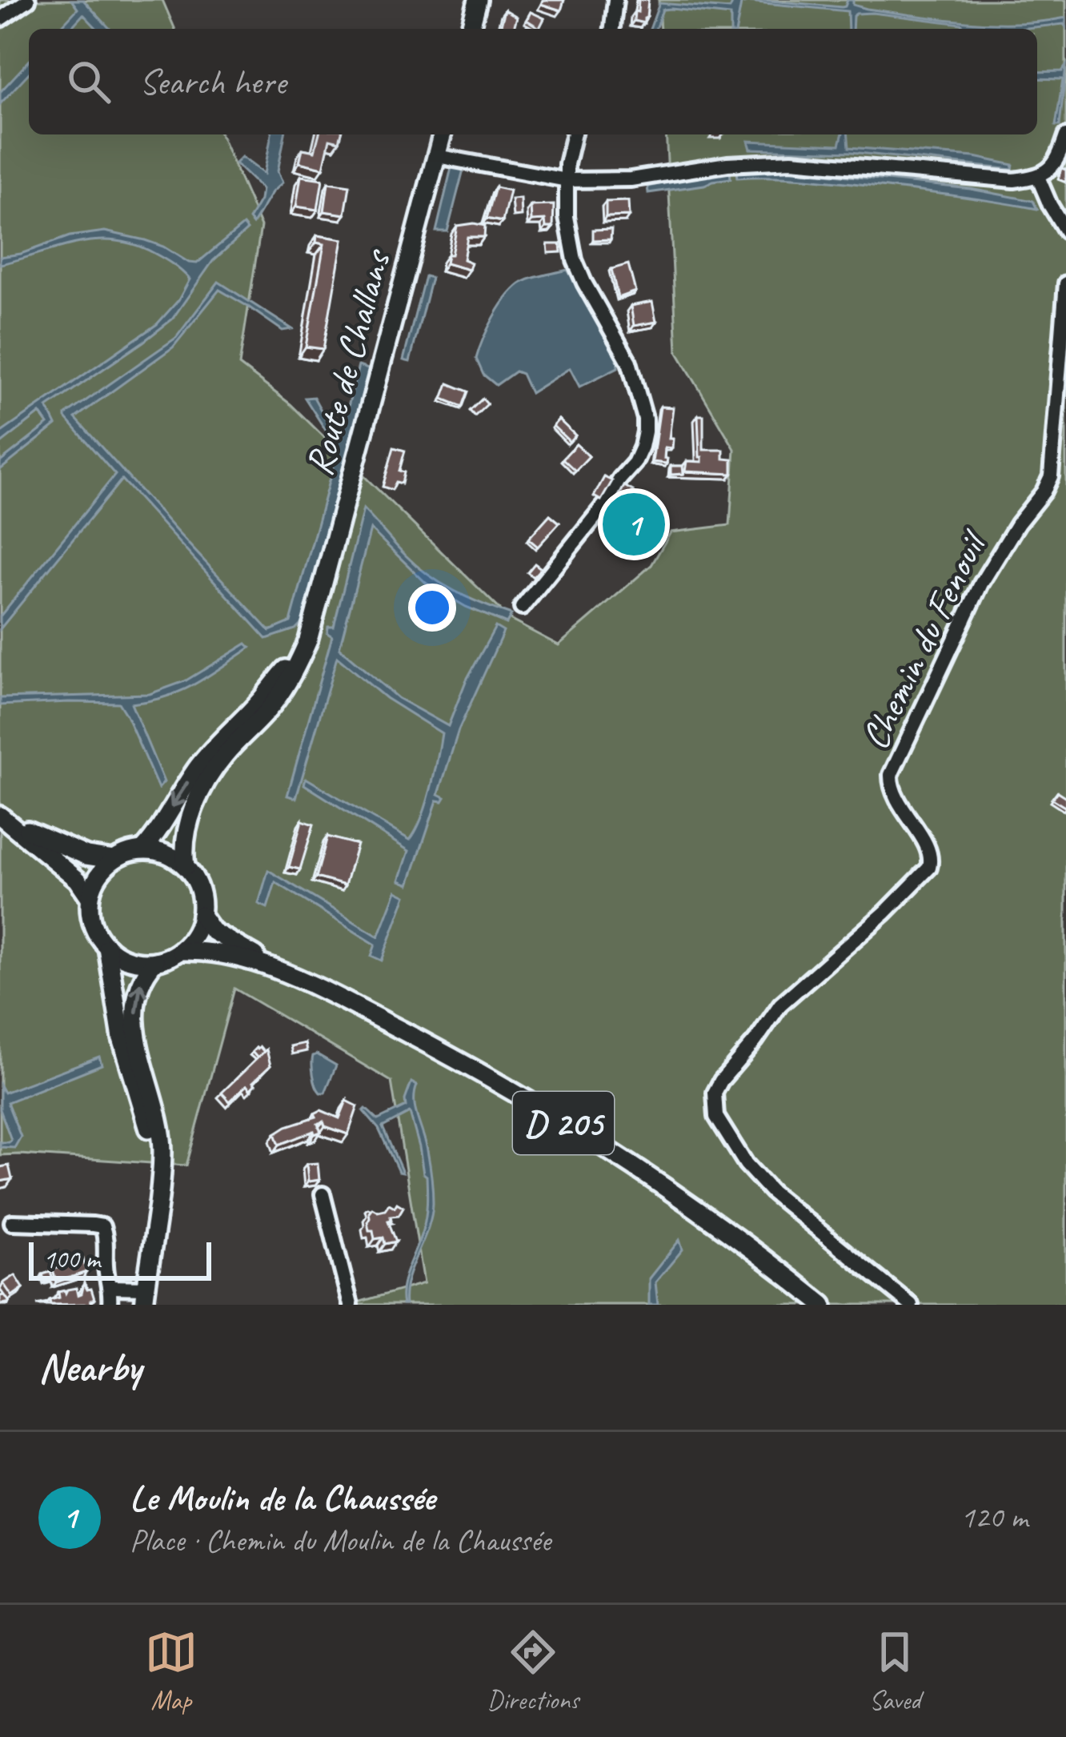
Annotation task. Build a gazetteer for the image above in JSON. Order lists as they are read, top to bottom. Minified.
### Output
{"streets":{"main road":["Route de Challans","D 205"],"street":["Chemin du Fenouil"]},"crossings":[["Route de Challans","D 205"]],"scale_bar":"100 m","page":{"search":"Search here","pins":"1","scale":"100 m","heading":"Nearby","list":[{"mark":"1","name":"Le Moulin de la Chaussée","note":"Place · Chemin du Moulin de la Chaussée","value":"120 m"}],"nav":["Map","Directions","Saved"]}}
